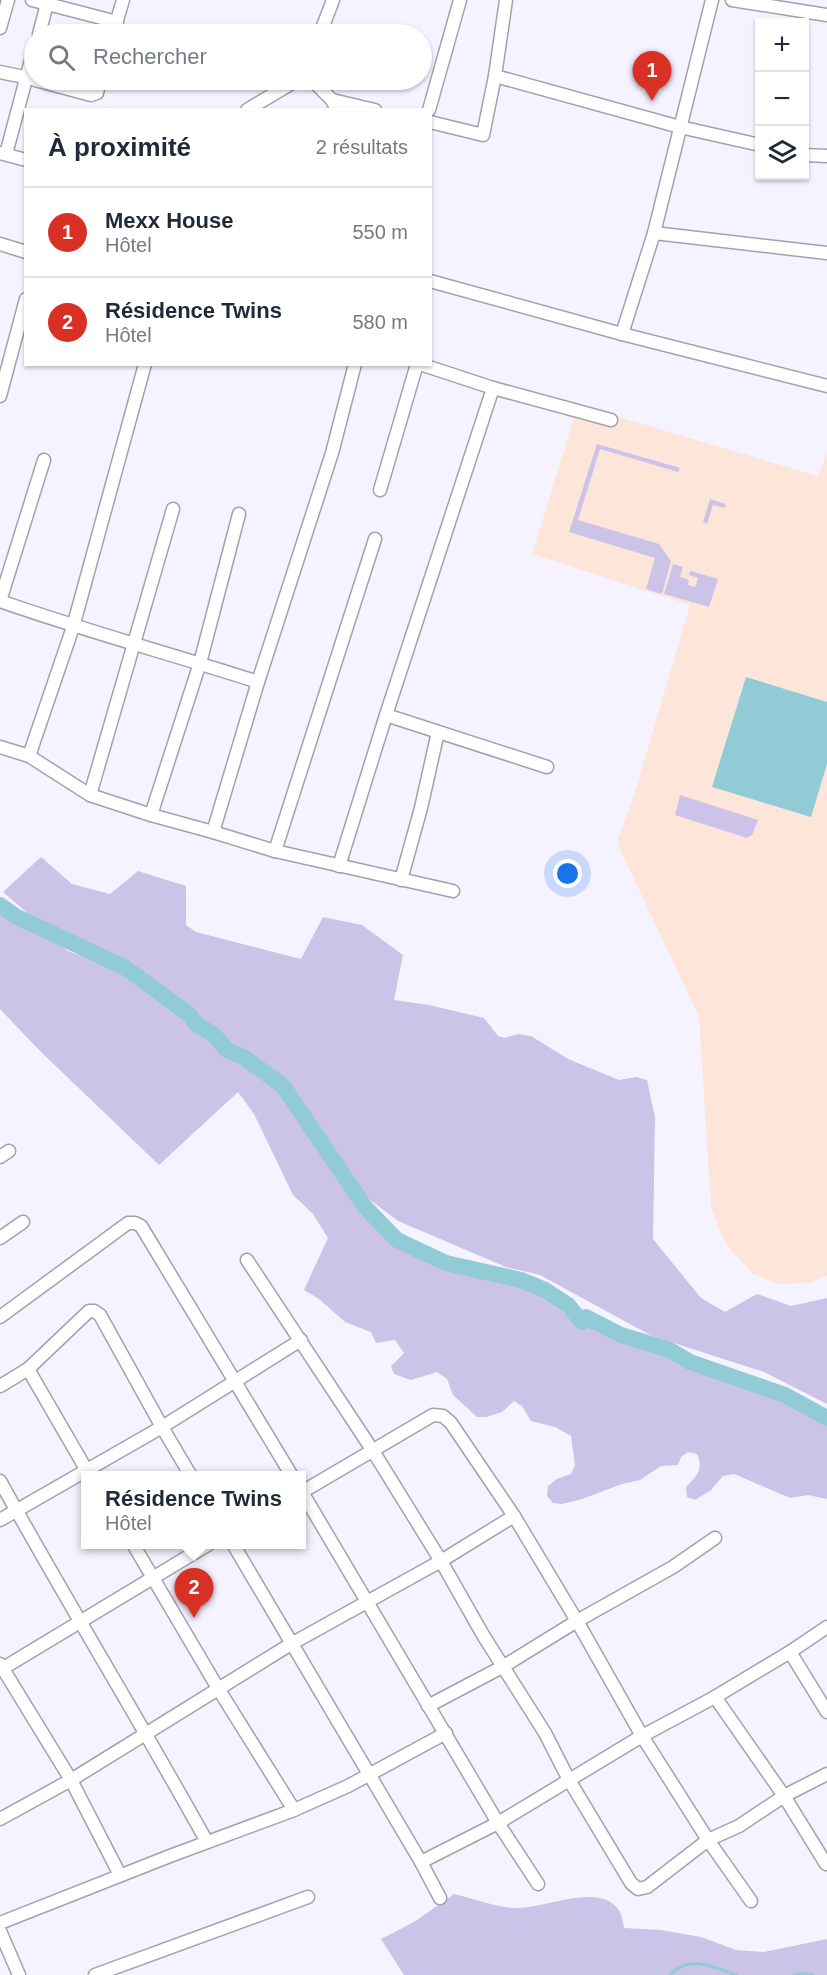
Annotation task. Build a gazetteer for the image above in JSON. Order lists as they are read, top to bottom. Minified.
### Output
{"page":{"map_buttons":["+","−"],"search":"Rechercher","pins":["1","2"],"heading":["À proximité","2 résultats"],"list":[{"mark":"1","name":"Mexx House","note":"Hôtel","value":"550 m"},{"mark":"2","name":"Résidence Twins","note":"Hôtel","value":"580 m"}],"popup":["Résidence Twins","Hôtel"]}}
